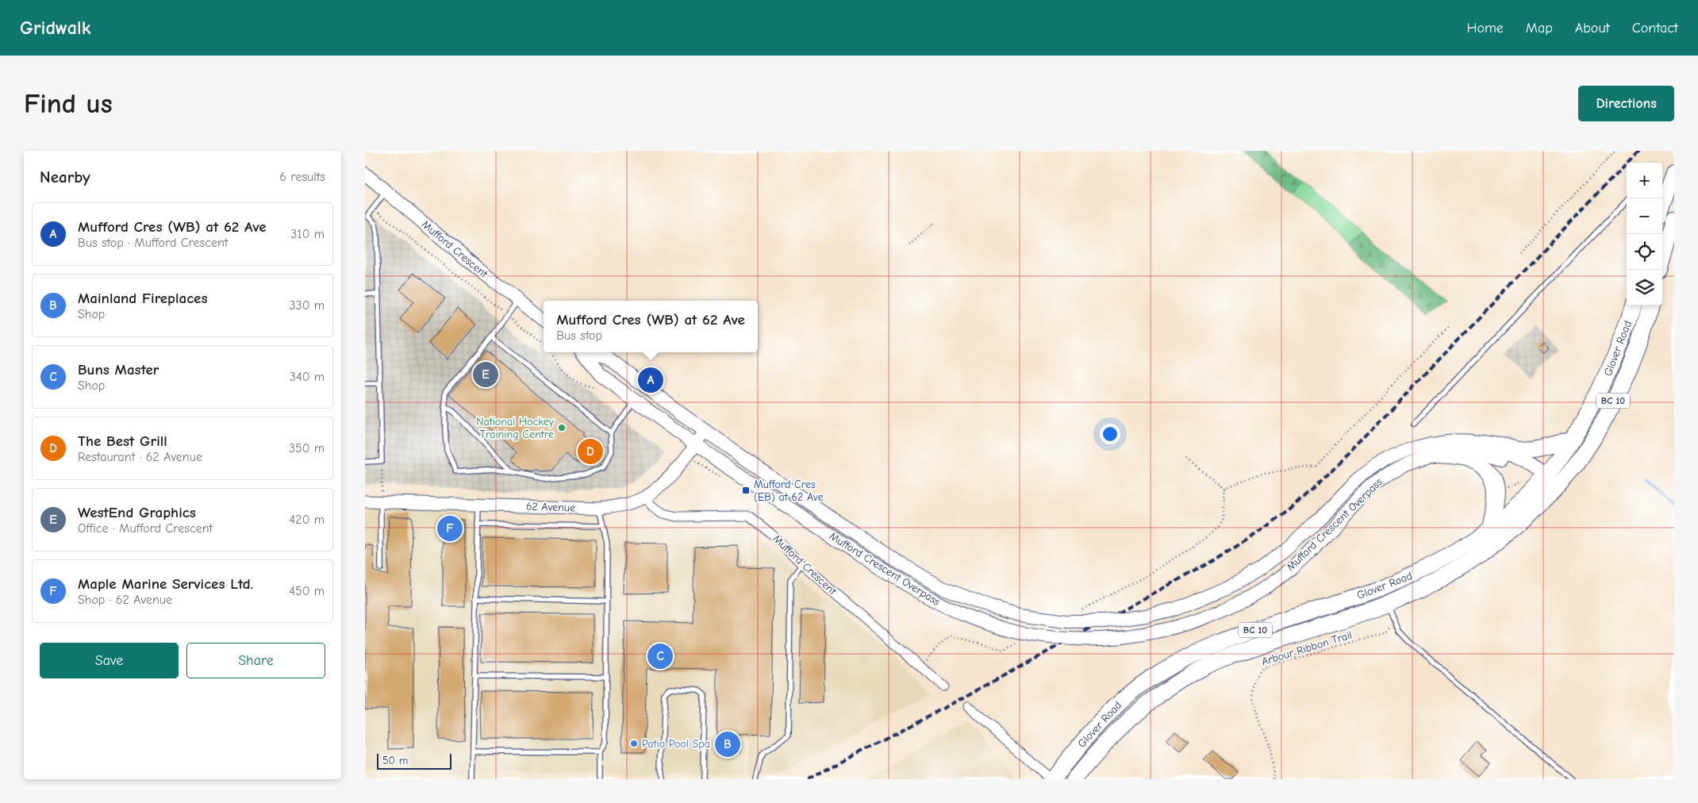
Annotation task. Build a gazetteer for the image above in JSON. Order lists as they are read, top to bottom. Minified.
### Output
{"streets":{"highway":["Glover Road","BC 10"],"main road":["Mufford Crescent","Mufford Crescent Overpass"],"street":["62 Avenue"],"path":["Arbour Ribbon Trail"]},"crossings":[["Mufford Crescent","62 Avenue"],["Glover Road","Mufford Crescent Overpass"],["62 Avenue","Mufford Crescent Overpass"]],"places":{"other":["National Hockey Training Centre","Patio Pool Spa"],"transit":["Mufford Cres (EB) at 62 Ave"]},"scale_bar":"50 m","page":{"header":"Gridwalk","nav":["Home","Map","About","Contact"],"buttons":["Directions",["Save","Share"]],"title":"Find us","heading":["Nearby","6 results"],"map_buttons":["+","−"],"list":[{"mark":"A","name":"Mufford Cres (WB) at 62 Ave","note":"Bus stop · Mufford Crescent","value":"310 m"},{"mark":"B","name":"Mainland Fireplaces","note":"Shop","value":"330 m"},{"mark":"C","name":"Buns Master","note":"Shop","value":"340 m"},{"mark":"D","name":"The Best Grill","note":"Restaurant · 62 Avenue","value":"350 m"},{"mark":"E","name":"WestEnd Graphics","note":"Office · Mufford Crescent","value":"420 m"},{"mark":"F","name":"Maple Marine Services Ltd.","note":"Shop · 62 Avenue","value":"450 m"}],"popup":["Mufford Cres (WB) at 62 Ave","Bus stop"],"pins":["E","A","D","F","C","B"],"scale":"50 m"}}
